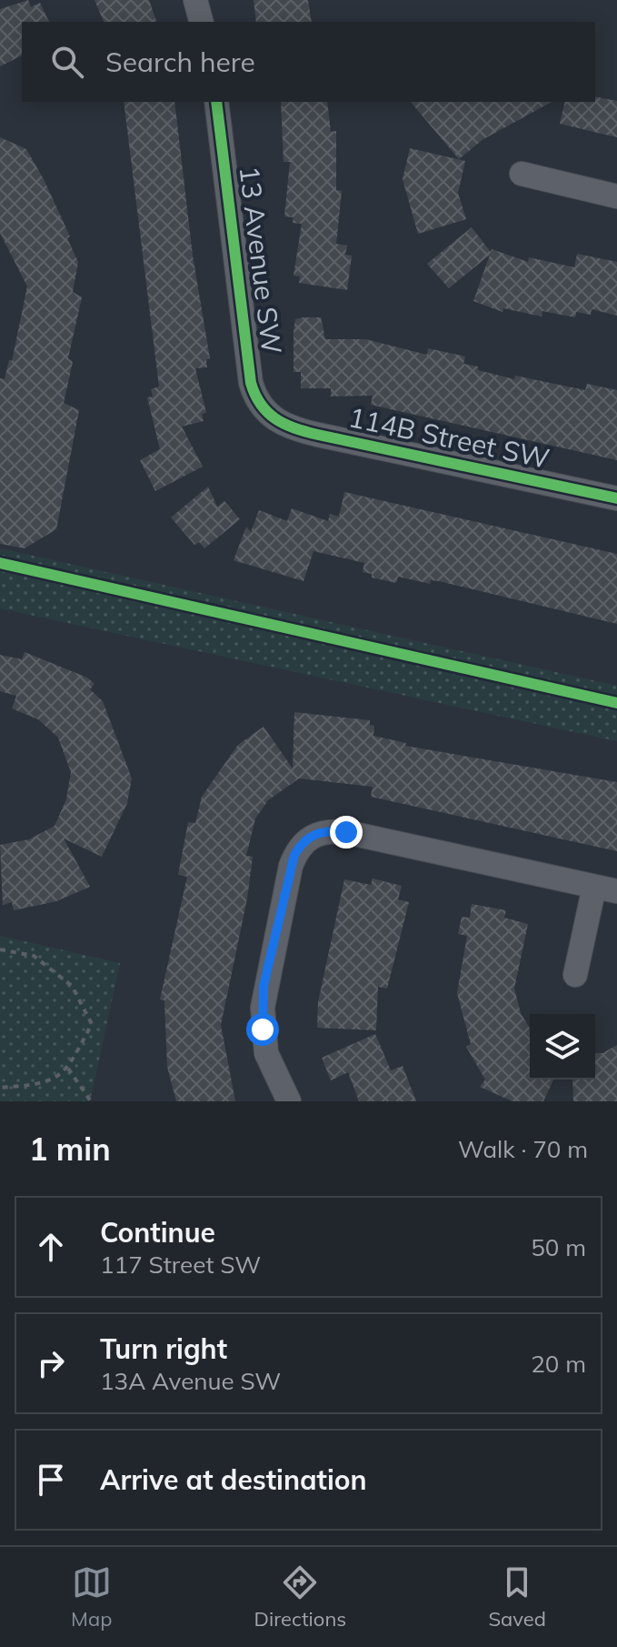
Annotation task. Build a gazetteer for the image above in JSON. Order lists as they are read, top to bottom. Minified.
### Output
{"streets":{"street":["13 Avenue SW","114B Street SW"]},"crossings":[["13 Avenue SW","114B Street SW"]],"page":{"search":"Search here","heading":["1 min","Walk · 70 m"],"list":[["Continue","117 Street SW","50 m"],["Turn right","13A Avenue SW","20 m"],"Arrive at destination"],"nav":["Map","Directions","Saved"]}}
